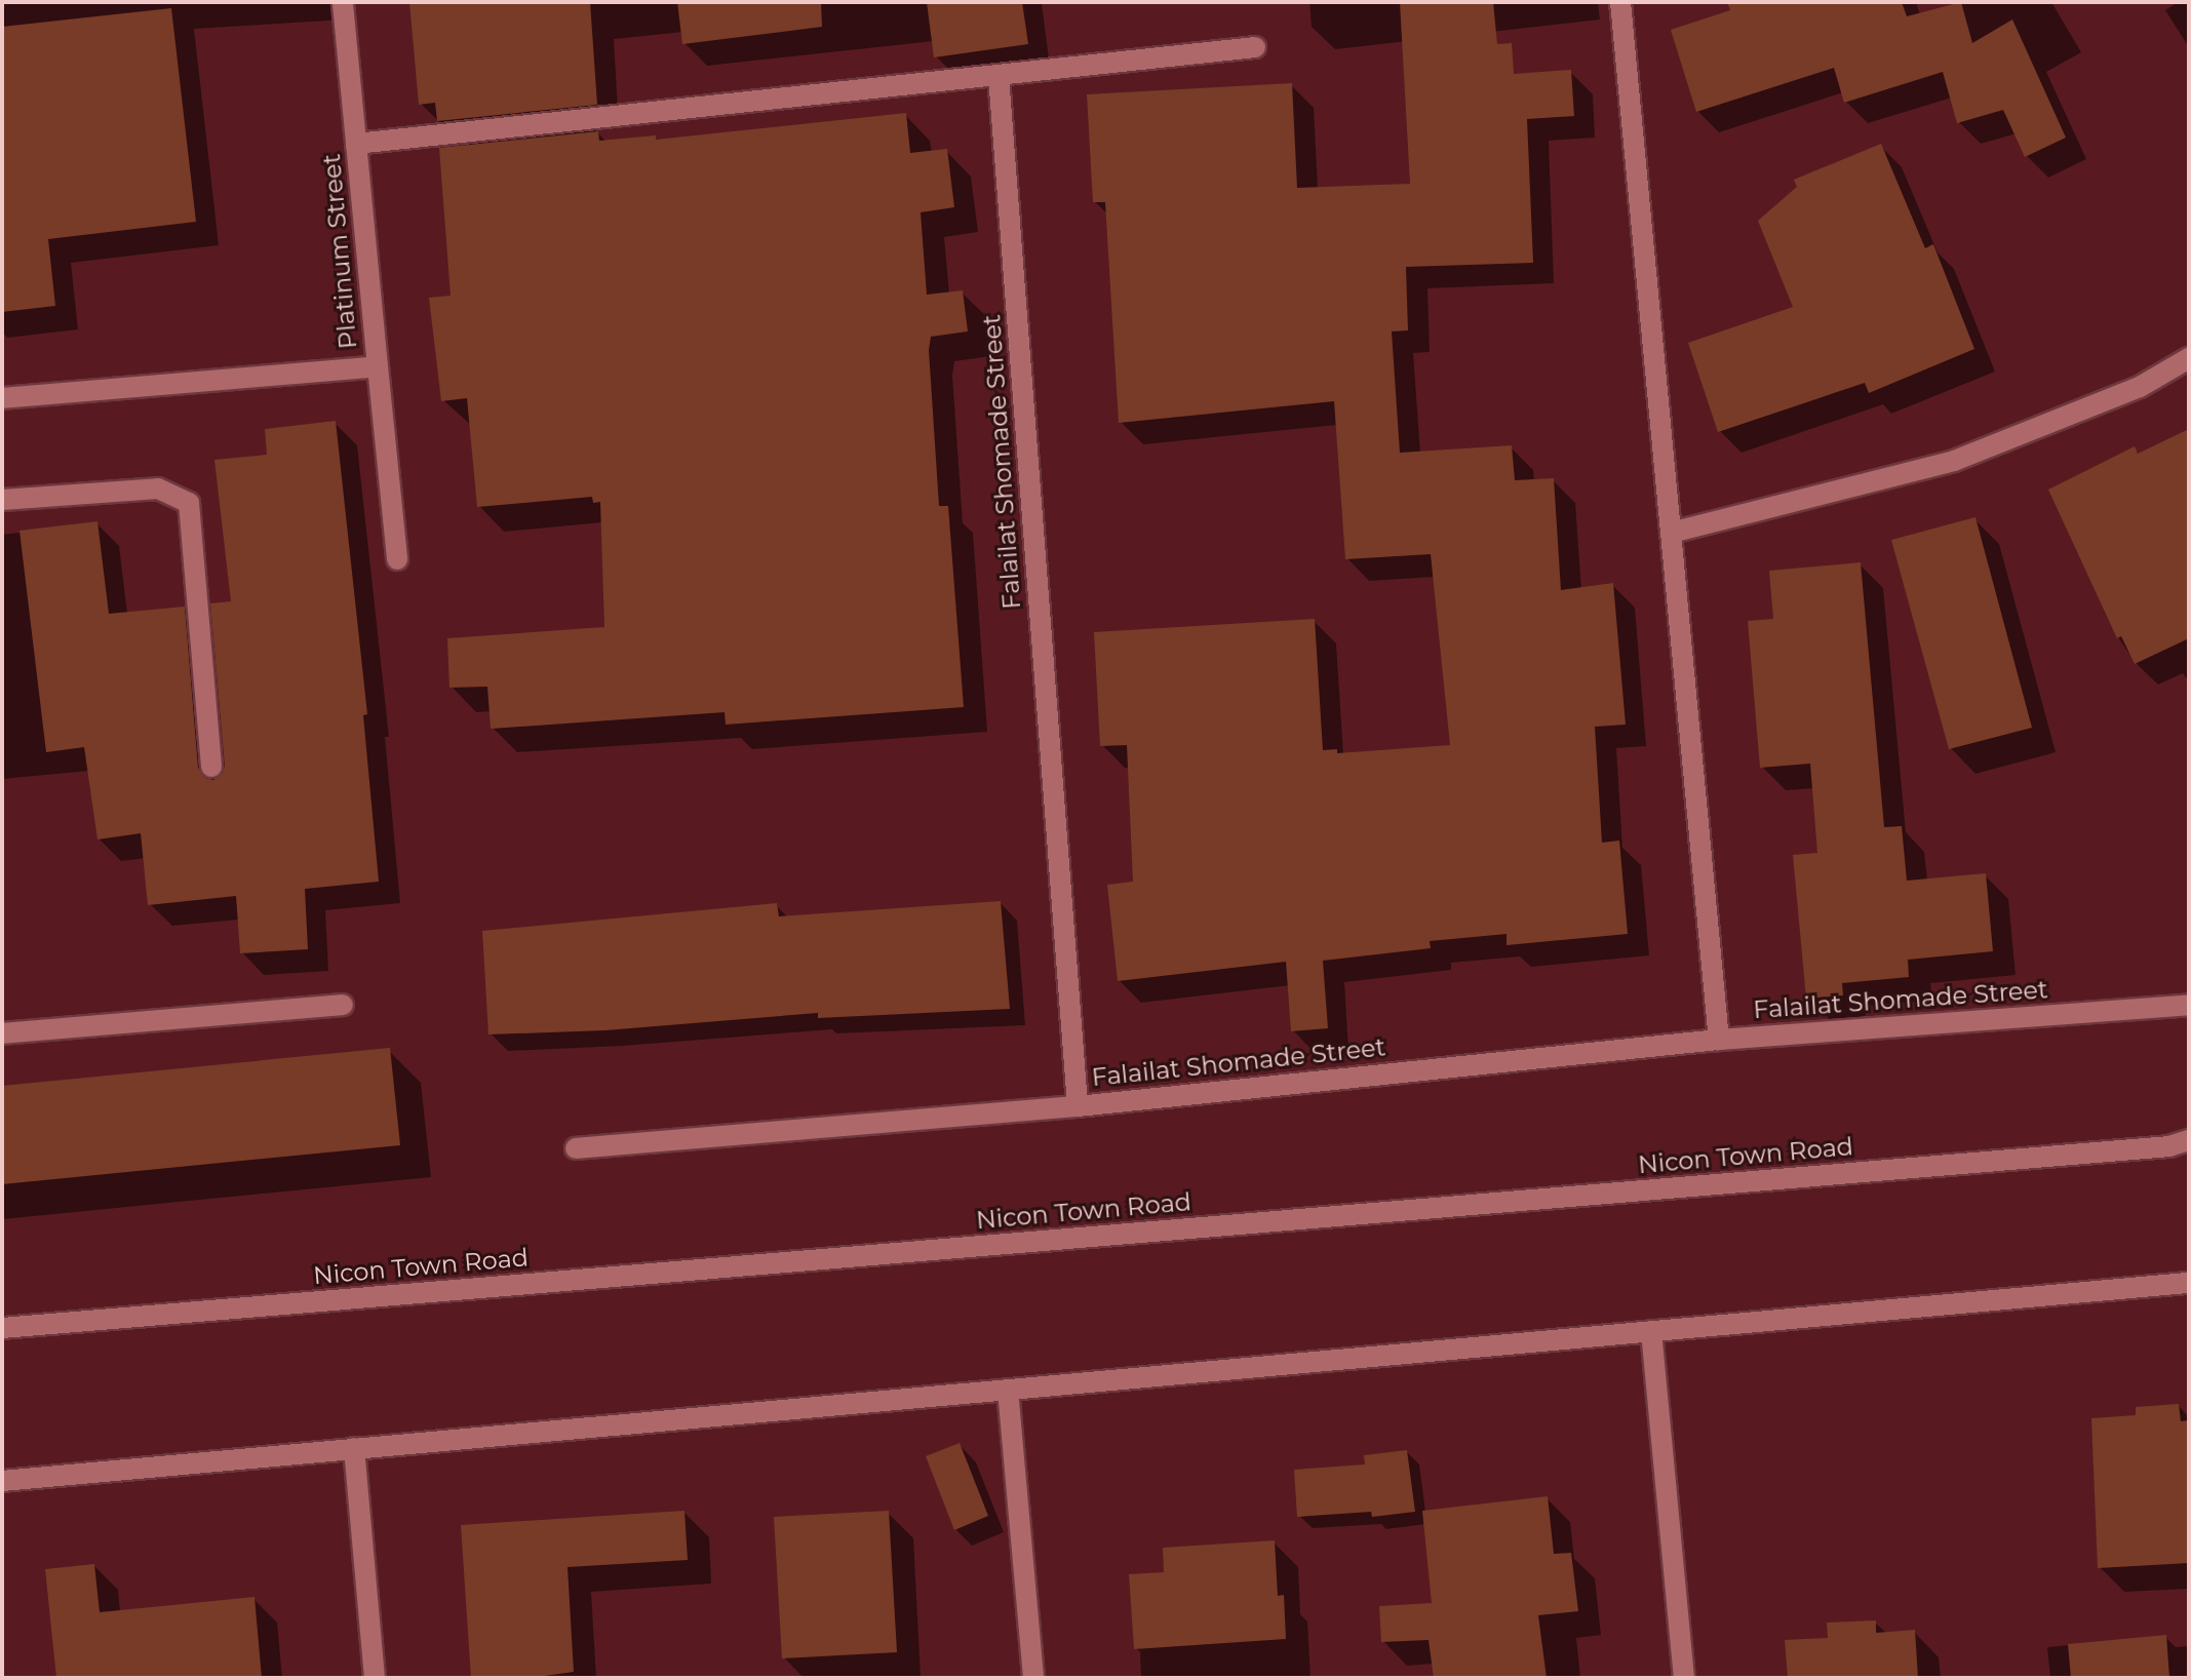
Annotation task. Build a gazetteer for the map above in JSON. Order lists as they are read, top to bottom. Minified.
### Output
{"streets":{"street":["Platinum Street","Falailat Shomade Street","Nicon Town Road"]}}
